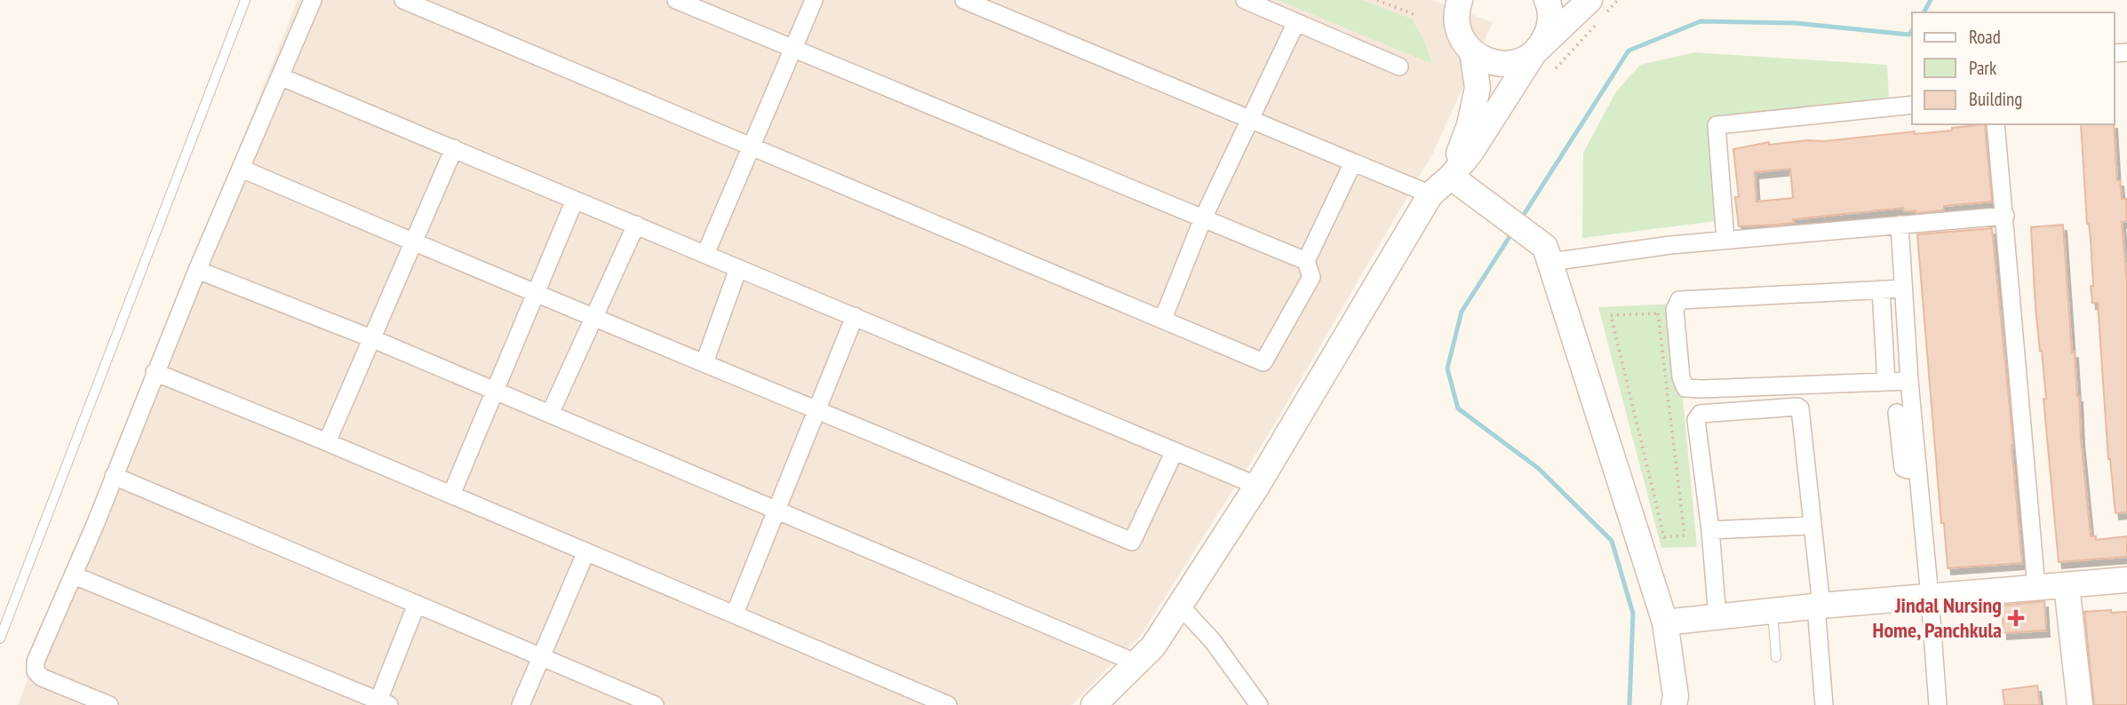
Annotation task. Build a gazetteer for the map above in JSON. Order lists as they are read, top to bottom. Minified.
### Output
{"places":{"health":["Jindal Nursing Home, Panchkula"]},"legend":["Road","Park","Building"]}
